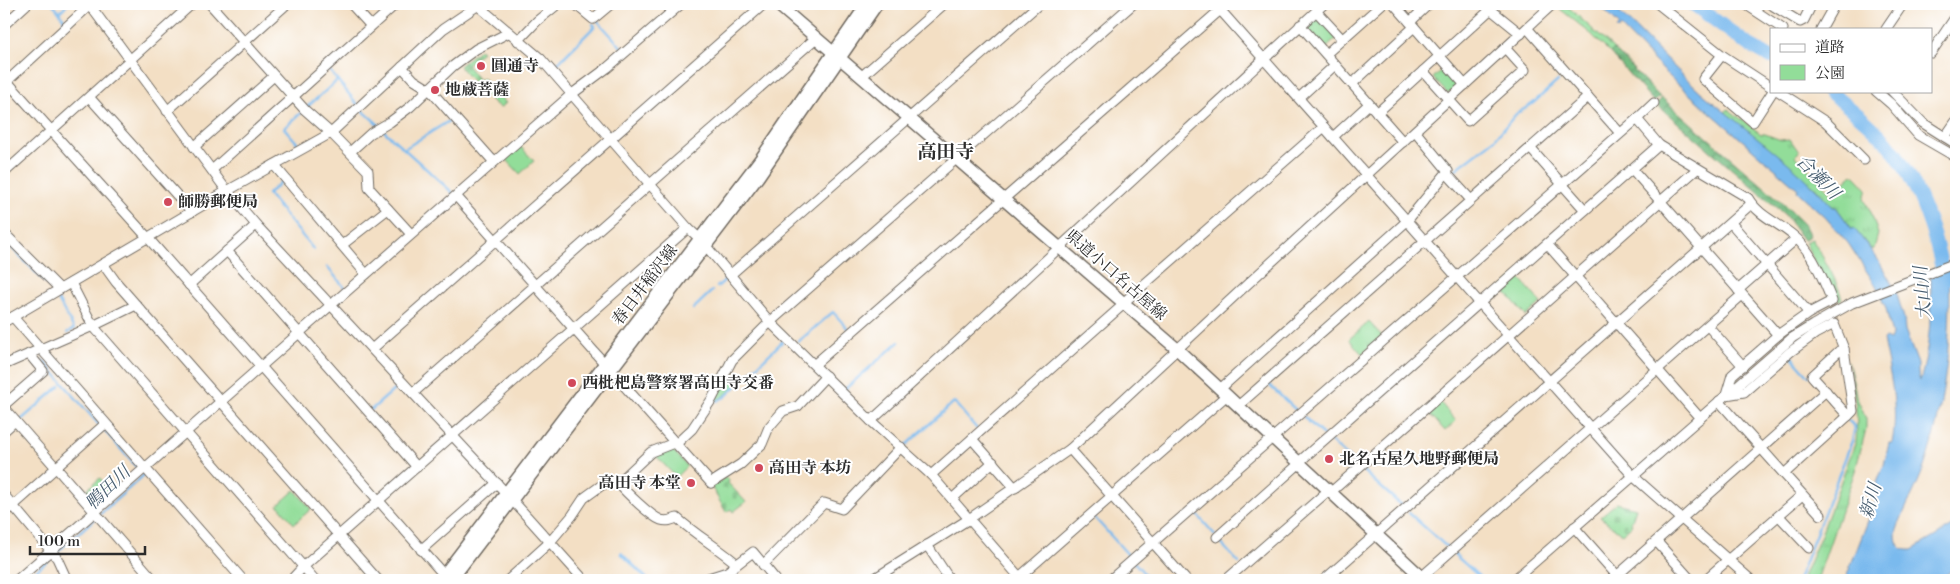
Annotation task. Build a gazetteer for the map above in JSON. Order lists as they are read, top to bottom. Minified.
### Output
{"streets":{"main road":["県道小口名古屋線","春日井稲沢線"]},"crossings":[["県道小口名古屋線","春日井稲沢線"]],"districts":["高田寺"],"water":["合瀬川","大山川","鴨田川","新川"],"places":["圓通寺","地蔵菩薩","師勝郵便局","西枇杷島警察署高田寺交番","北名古屋久地野郵便局","高田寺 本坊","高田寺 本堂"],"legend":["道路","公園"],"scale_bar":"100 m"}
